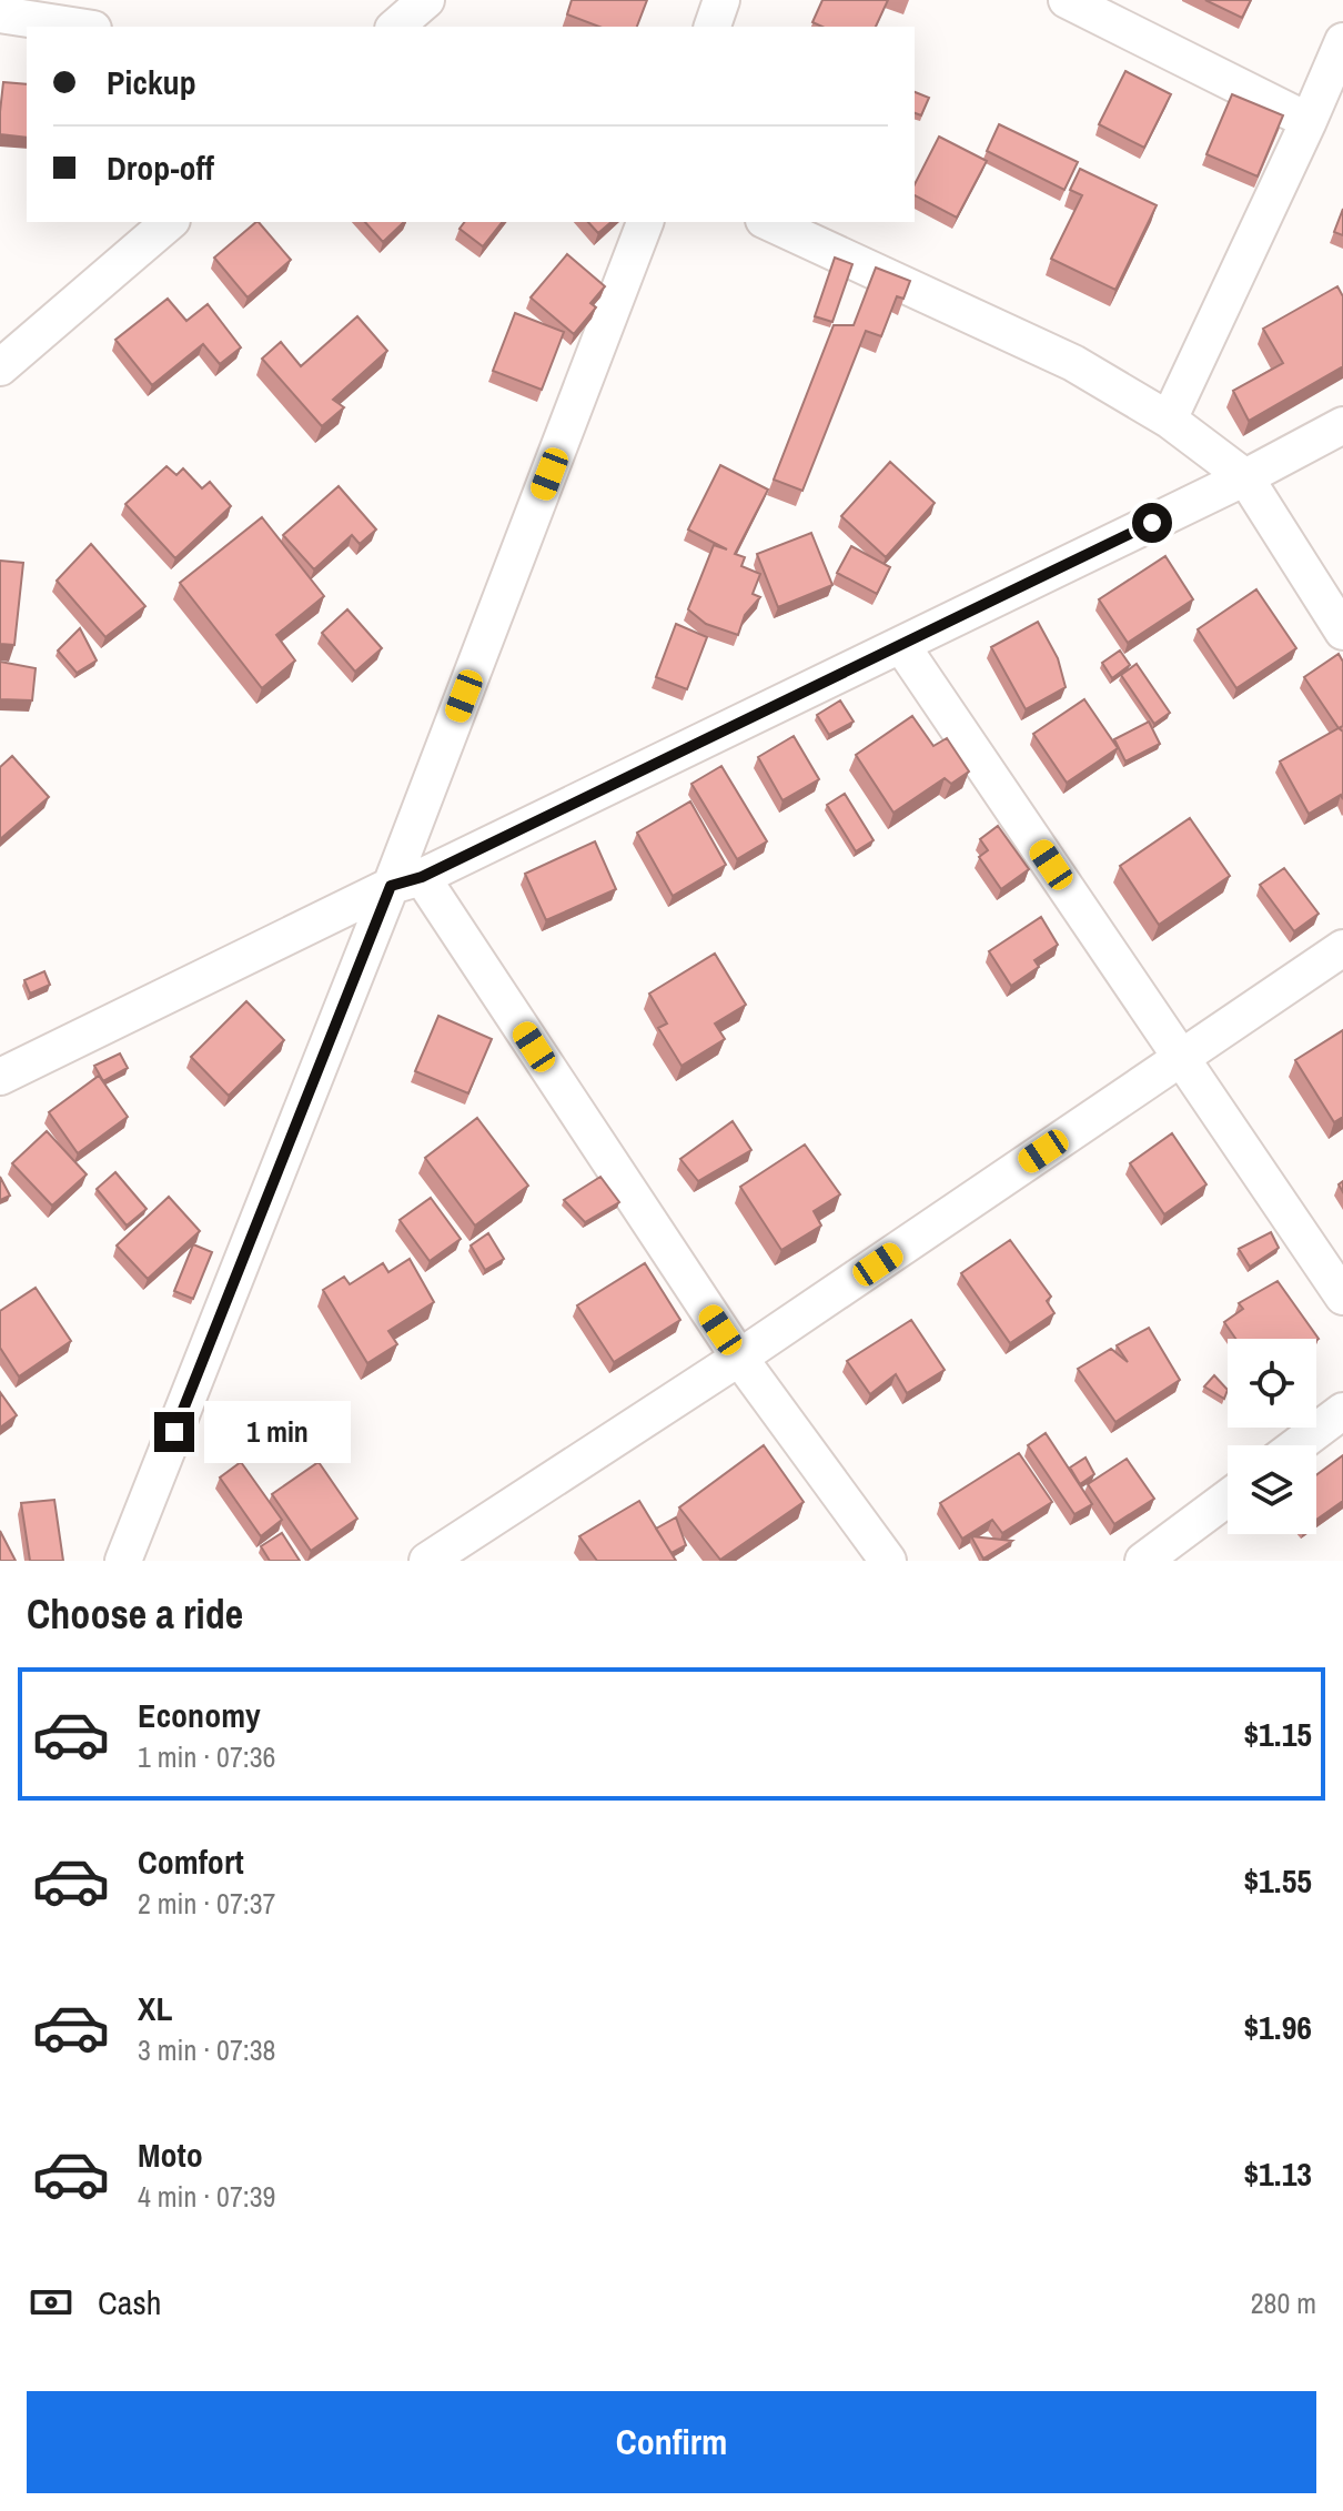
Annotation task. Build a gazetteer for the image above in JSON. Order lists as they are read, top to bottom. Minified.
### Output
{"page":{"banner":["Pickup","Drop-off"],"bubble":"1 min","heading":"Choose a ride","list":[{"name":"Economy","note":"1 min · 07:36","value":"$1.15"},{"name":"Comfort","note":"2 min · 07:37","value":"$1.55"},{"name":"XL","note":"3 min · 07:38","value":"$1.96"},{"name":"Moto","note":"4 min · 07:39","value":"$1.13"}],"pay":["Cash","280 m"],"buttons":"Confirm"}}
